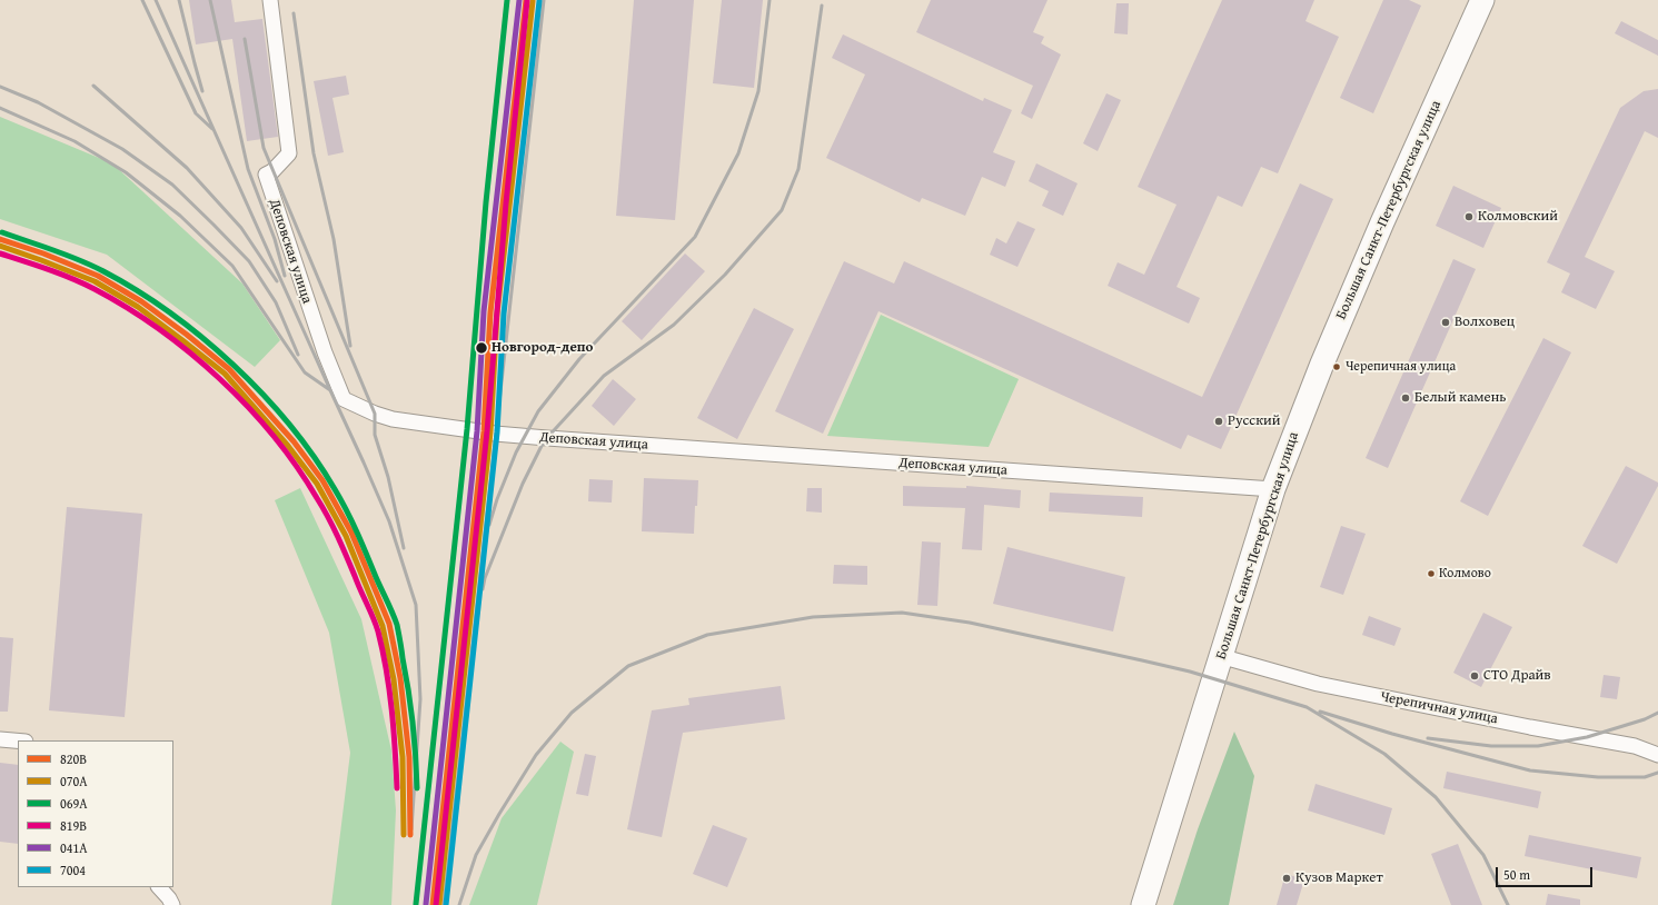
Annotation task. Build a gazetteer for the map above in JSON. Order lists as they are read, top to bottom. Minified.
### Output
{"streets":{"main road":["Большая Санкт-Петербургская улица"],"street":["Деповская улица","Черепичная улица"]},"crossings":[["Большая Санкт-Петербургская улица","Деповская улица"],["Большая Санкт-Петербургская улица","Черепичная улица"]],"places":["Колмовский","Волховец","Новгород-депо","Черепичная улица","Белый камень","Русский","Колмово","СТО Драйв","Кузов Маркет"],"lines":["transit line 820В","transit line 069А","transit line 041А","transit line 070А","transit line 819В","transit line 7004"],"legend":["820В","070А","069А","819В","041А","7004"],"scale_bar":"50 m"}
